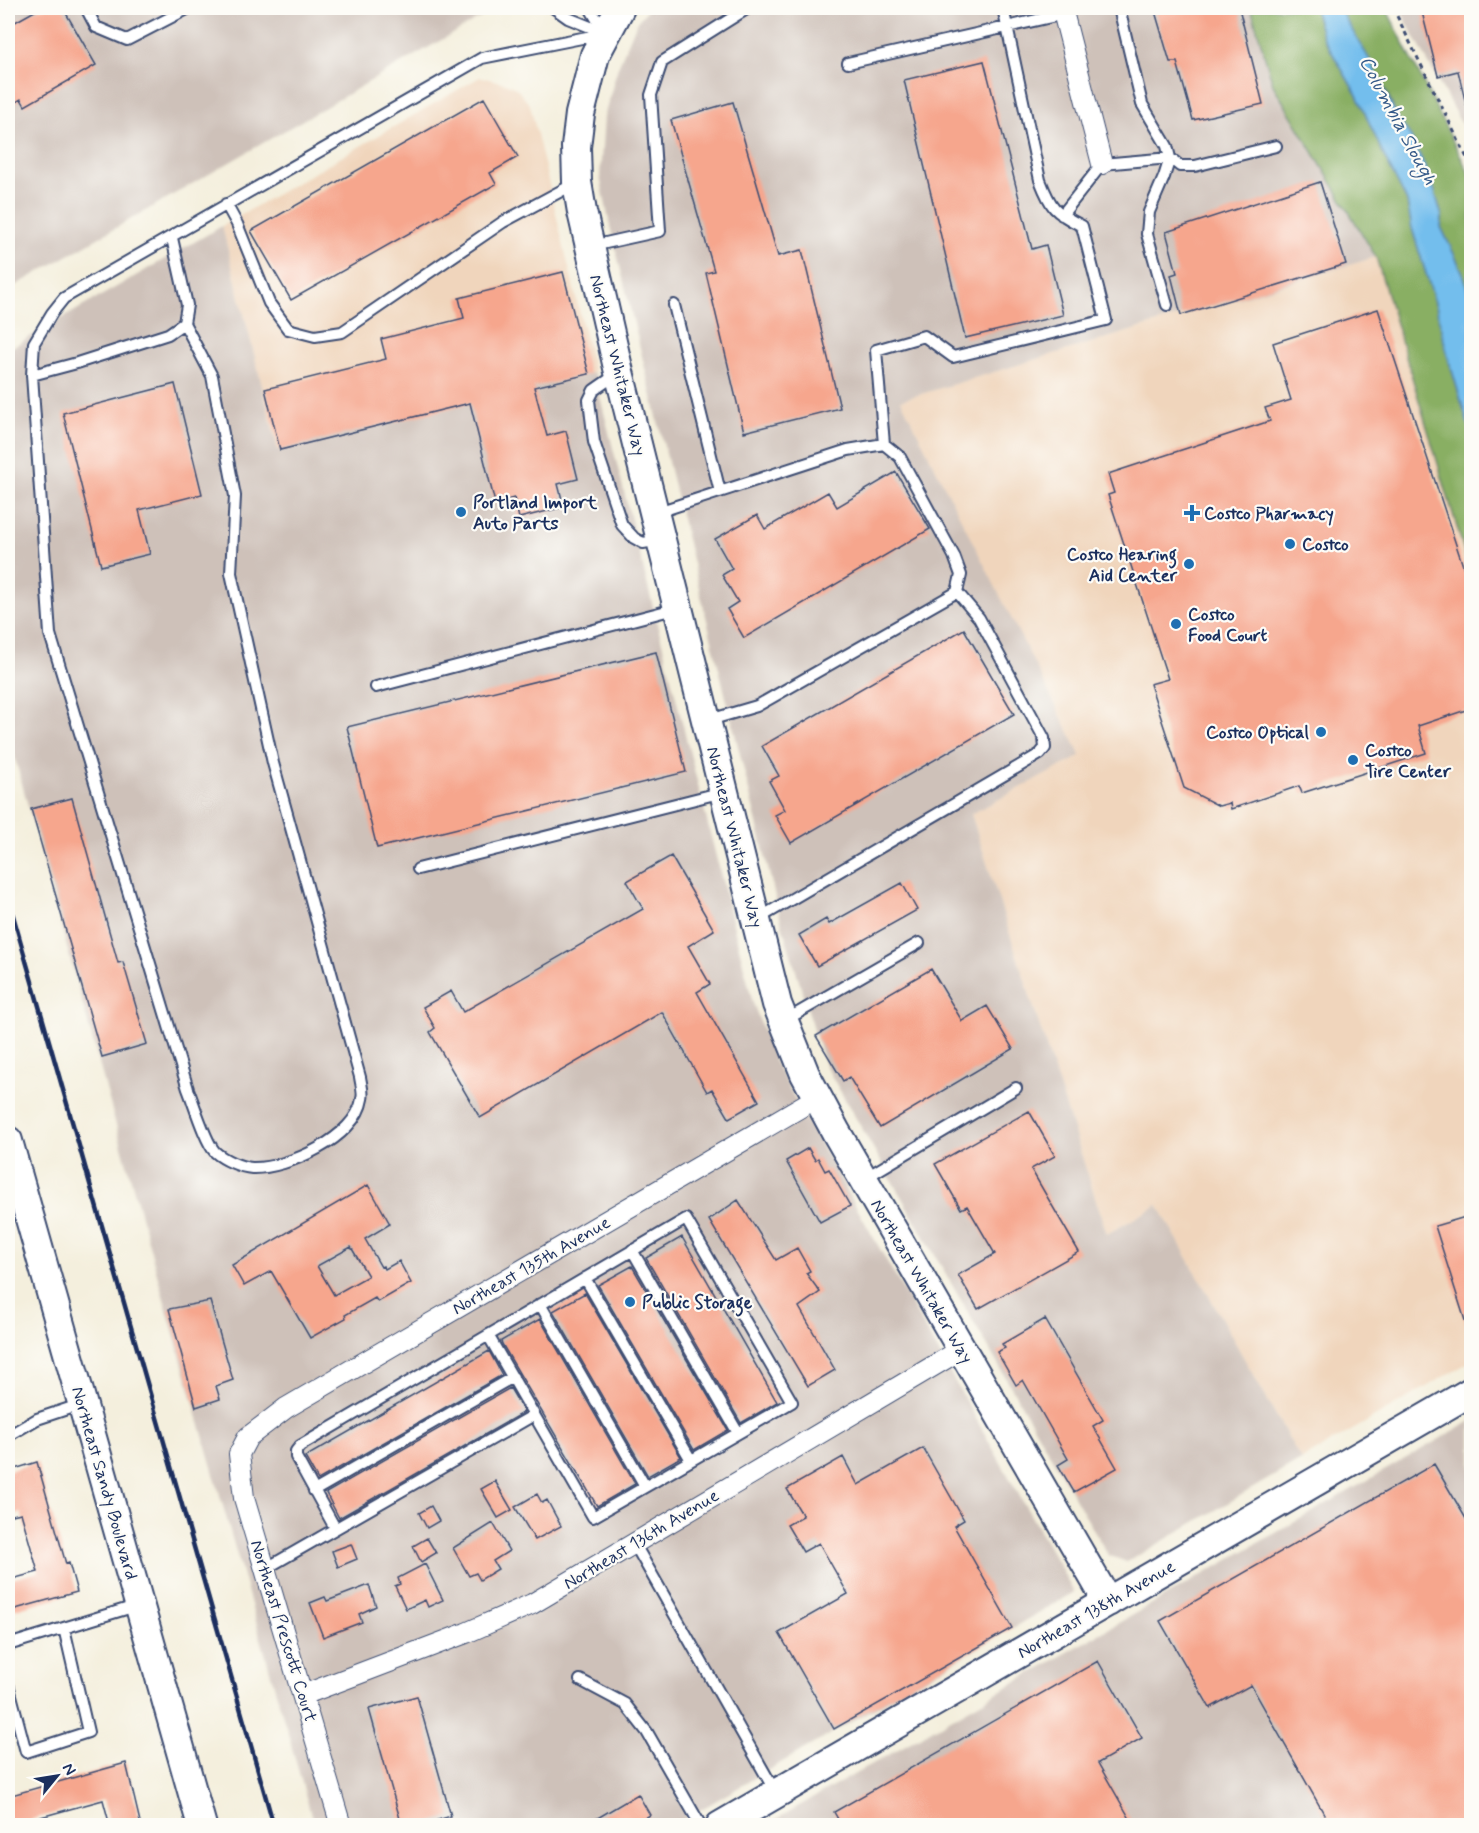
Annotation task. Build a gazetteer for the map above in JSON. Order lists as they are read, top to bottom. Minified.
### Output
{"streets":{"street":["Northeast Whitaker Way","Northeast 135th Avenue","Northeast Sandy Boulevard","Northeast 136th Avenue","Northeast 138th Avenue","Northeast Prescott Court"]},"crossings":[["Northeast Whitaker Way","Northeast 135th Avenue"],["Northeast Whitaker Way","Northeast 136th Avenue"],["Northeast Whitaker Way","Northeast 138th Avenue"],["Northeast 135th Avenue","Northeast Prescott Court"],["Northeast 136th Avenue","Northeast Prescott Court"]],"water":["Columbia Slough"],"places":{"other":["Portland Import Auto Parts","Costco","Costco Hearing Aid Center","Costco Food Court","Costco Optical","Costco Tire Center","Public Storage"],"health":["Costco Pharmacy"]},"north":"top right"}
